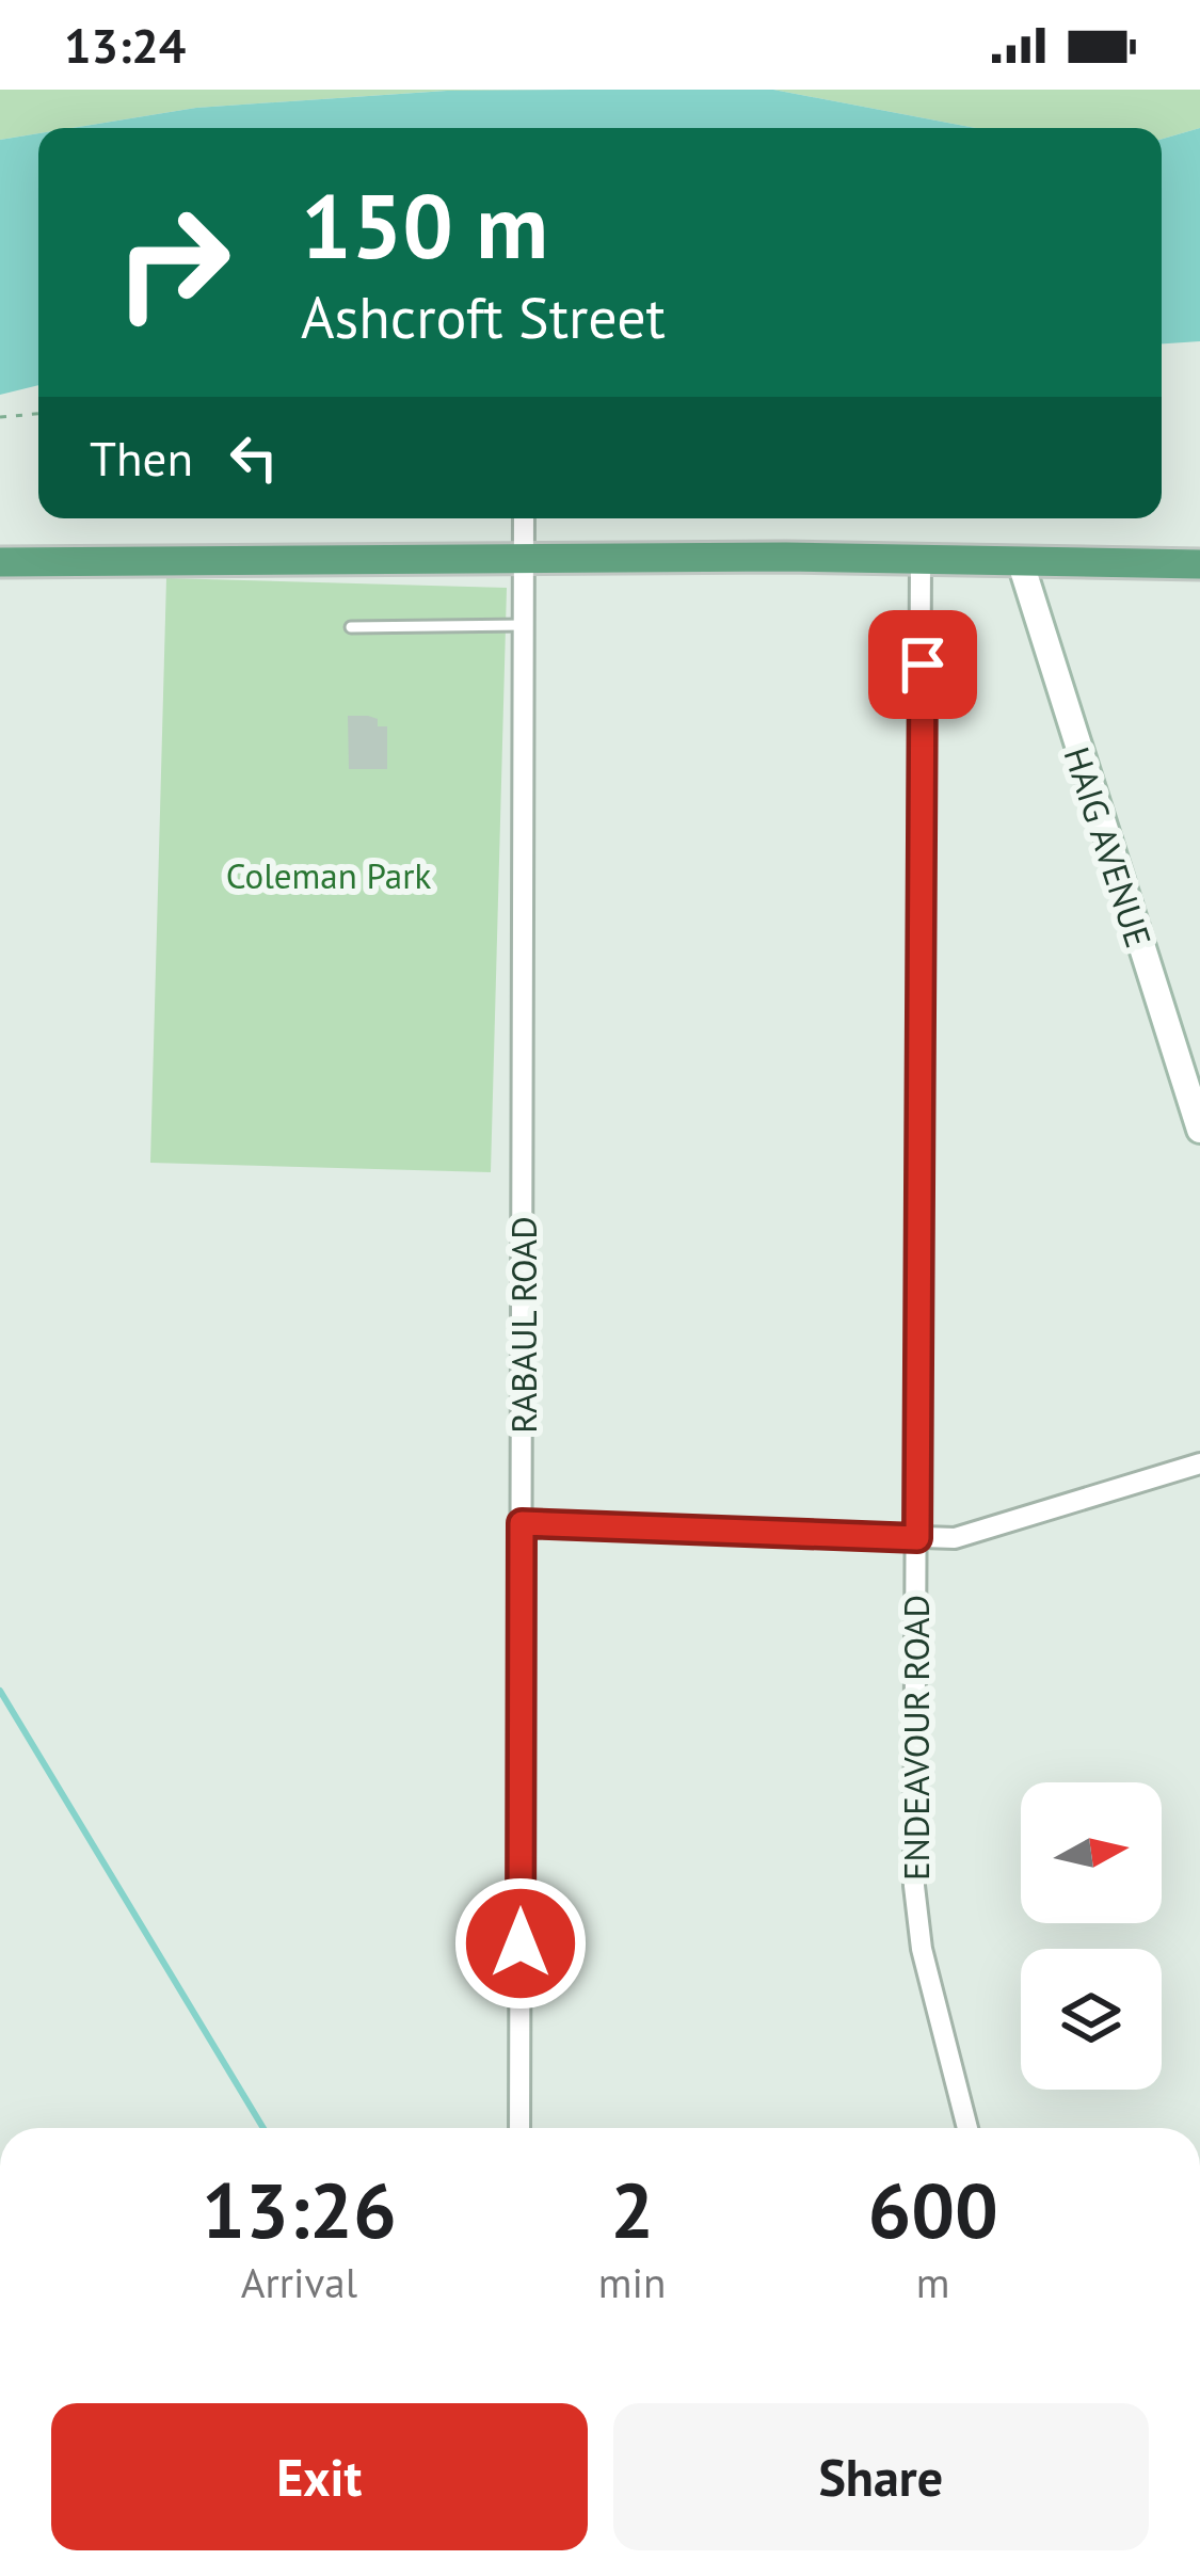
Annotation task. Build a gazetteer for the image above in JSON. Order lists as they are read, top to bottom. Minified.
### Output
{"streets":{"main road":["HAIG AVENUE"],"street":["RABAUL ROAD","ENDEAVOUR ROAD"]},"parks":["Coleman Park"],"north":"right","page":{"status":"13:24","turn":["150 m","Ashcroft Street"],"then":"Then","eta":["13:26","Arrival","2","min","600","m"],"buttons":["Exit","Share"]}}
